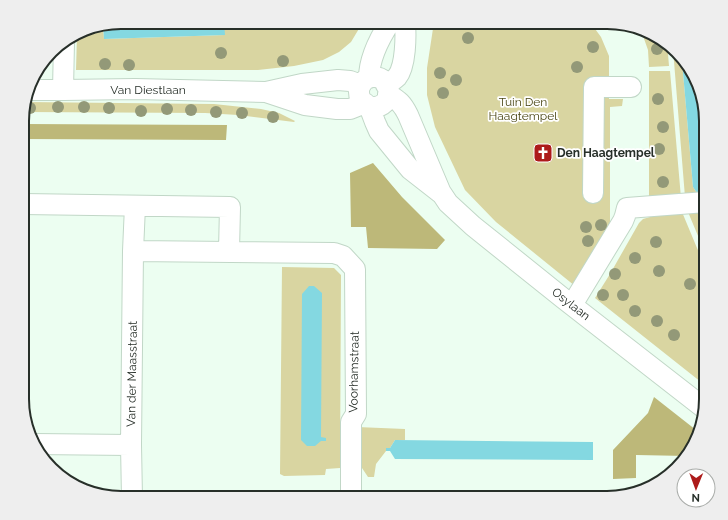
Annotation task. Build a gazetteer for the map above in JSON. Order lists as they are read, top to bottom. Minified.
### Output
{"streets":{"street":["Van Diestlaan","Osylaan","Voorhamstraat","Van der Maasstraat"]},"crossings":[["Van Diestlaan","Osylaan"]],"parks":["Tuin Den Haagtempel"],"places":{"church":["Den Haagtempel"]},"north":"bottom"}
